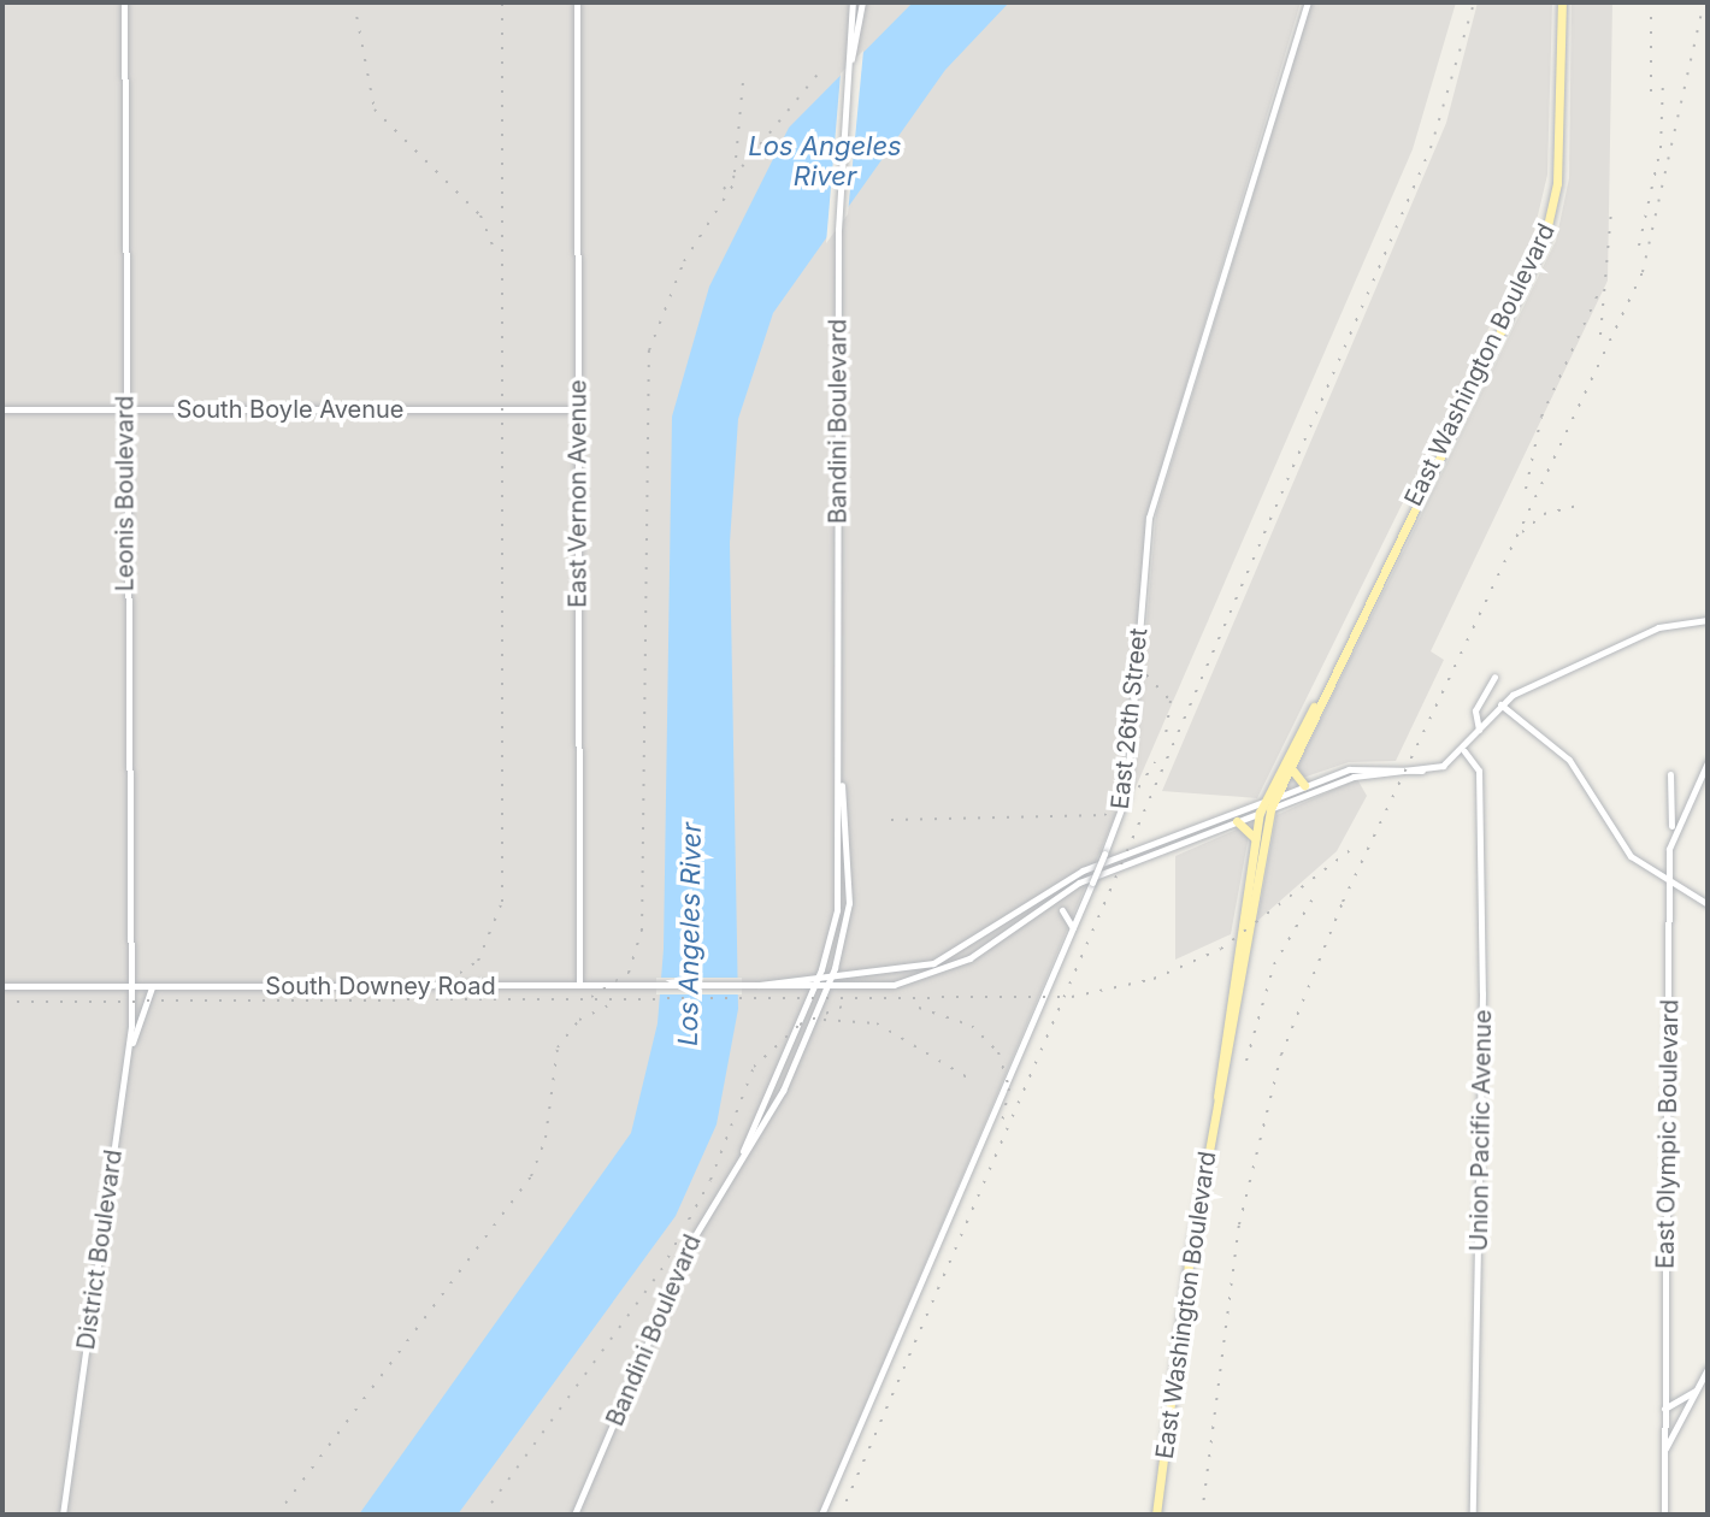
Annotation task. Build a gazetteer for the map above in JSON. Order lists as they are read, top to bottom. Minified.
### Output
{"streets":{"main road":["East Washington Boulevard","South Boyle Avenue","Bandini Boulevard","Leonis Boulevard","East Vernon Avenue","East 26th Street","South Downey Road","Union Pacific Avenue","East Olympic Boulevard","District Boulevard"]},"crossings":[["East Washington Boulevard","South Downey Road"],["South Boyle Avenue","Leonis Boulevard"],["South Boyle Avenue","East Vernon Avenue"],["Bandini Boulevard","South Downey Road"],["Leonis Boulevard","South Downey Road"],["Leonis Boulevard","District Boulevard"],["East Vernon Avenue","South Downey Road"],["South Downey Road","District Boulevard"]],"water":["Los Angeles River"]}
